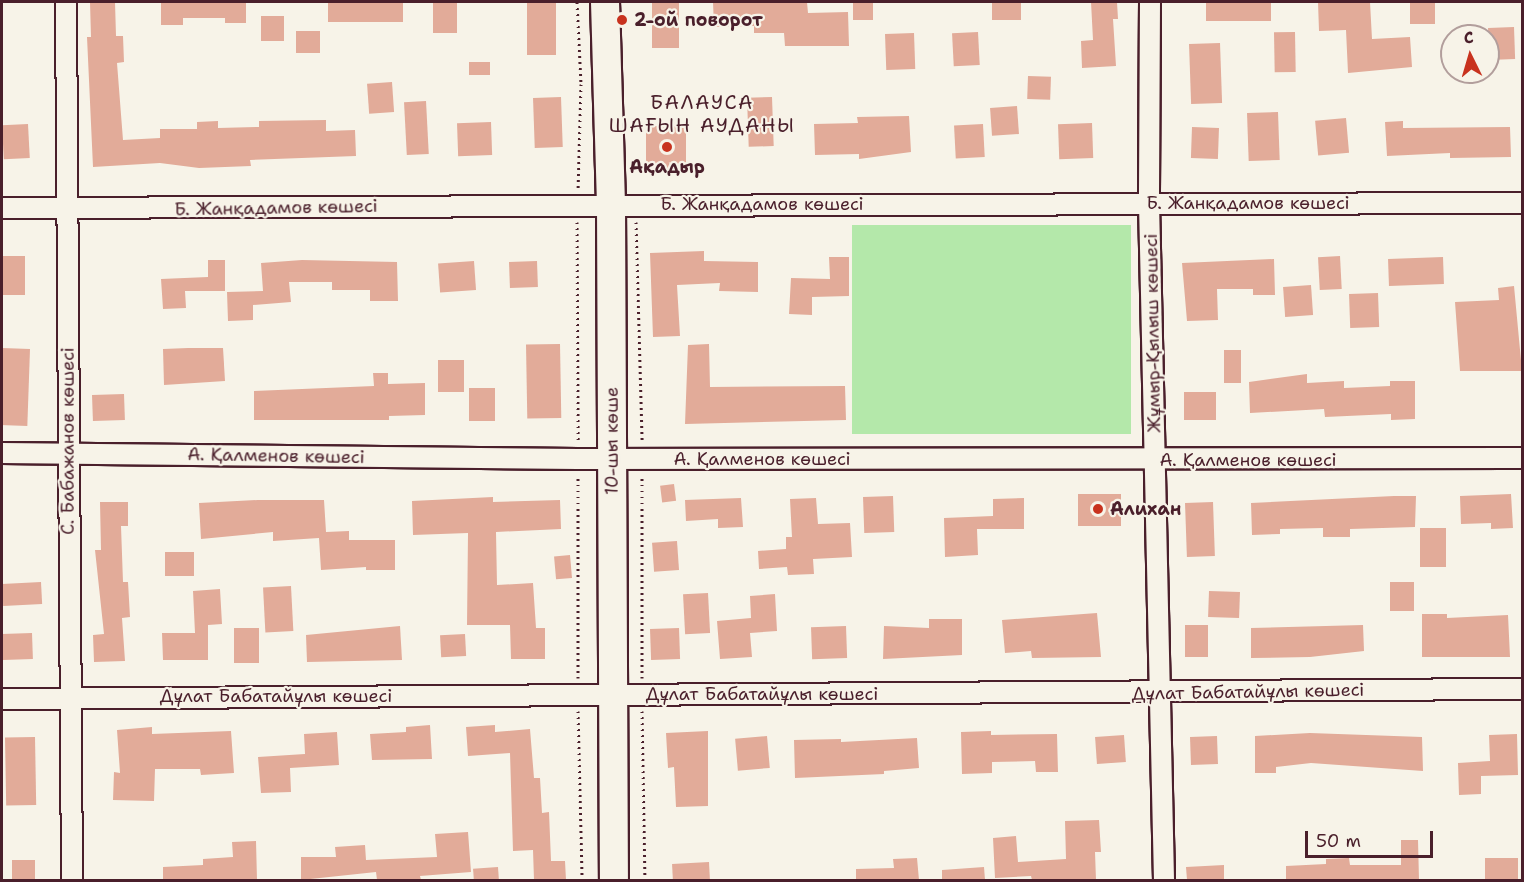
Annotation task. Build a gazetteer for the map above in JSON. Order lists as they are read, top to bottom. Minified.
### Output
{"streets":{"street":["Б. Жанқадамов көшесі","Жұмыр-Қылыш көшесі","С. Бабажанов көшесі","10-шы көше","А. Қалменов көшесі","Дұлат Бабатайұлы көшесі"]},"crossings":[["Б. Жанқадамов көшесі","Жұмыр-Қылыш көшесі"],["Б. Жанқадамов көшесі","С. Бабажанов көшесі"],["Б. Жанқадамов көшесі","10-шы көше"],["Жұмыр-Қылыш көшесі","А. Қалменов көшесі"],["Жұмыр-Қылыш көшесі","Дұлат Бабатайұлы көшесі"],["С. Бабажанов көшесі","А. Қалменов көшесі"],["С. Бабажанов көшесі","Дұлат Бабатайұлы көшесі"],["10-шы көше","А. Қалменов көшесі"],["10-шы көше","Дұлат Бабатайұлы көшесі"]],"districts":["БАЛАУСА ШАҒЫН АУДАНЫ"],"places":["2-ой поворот","Ақадыр","Алихан"],"scale_bar":"50 m","north":"top"}
